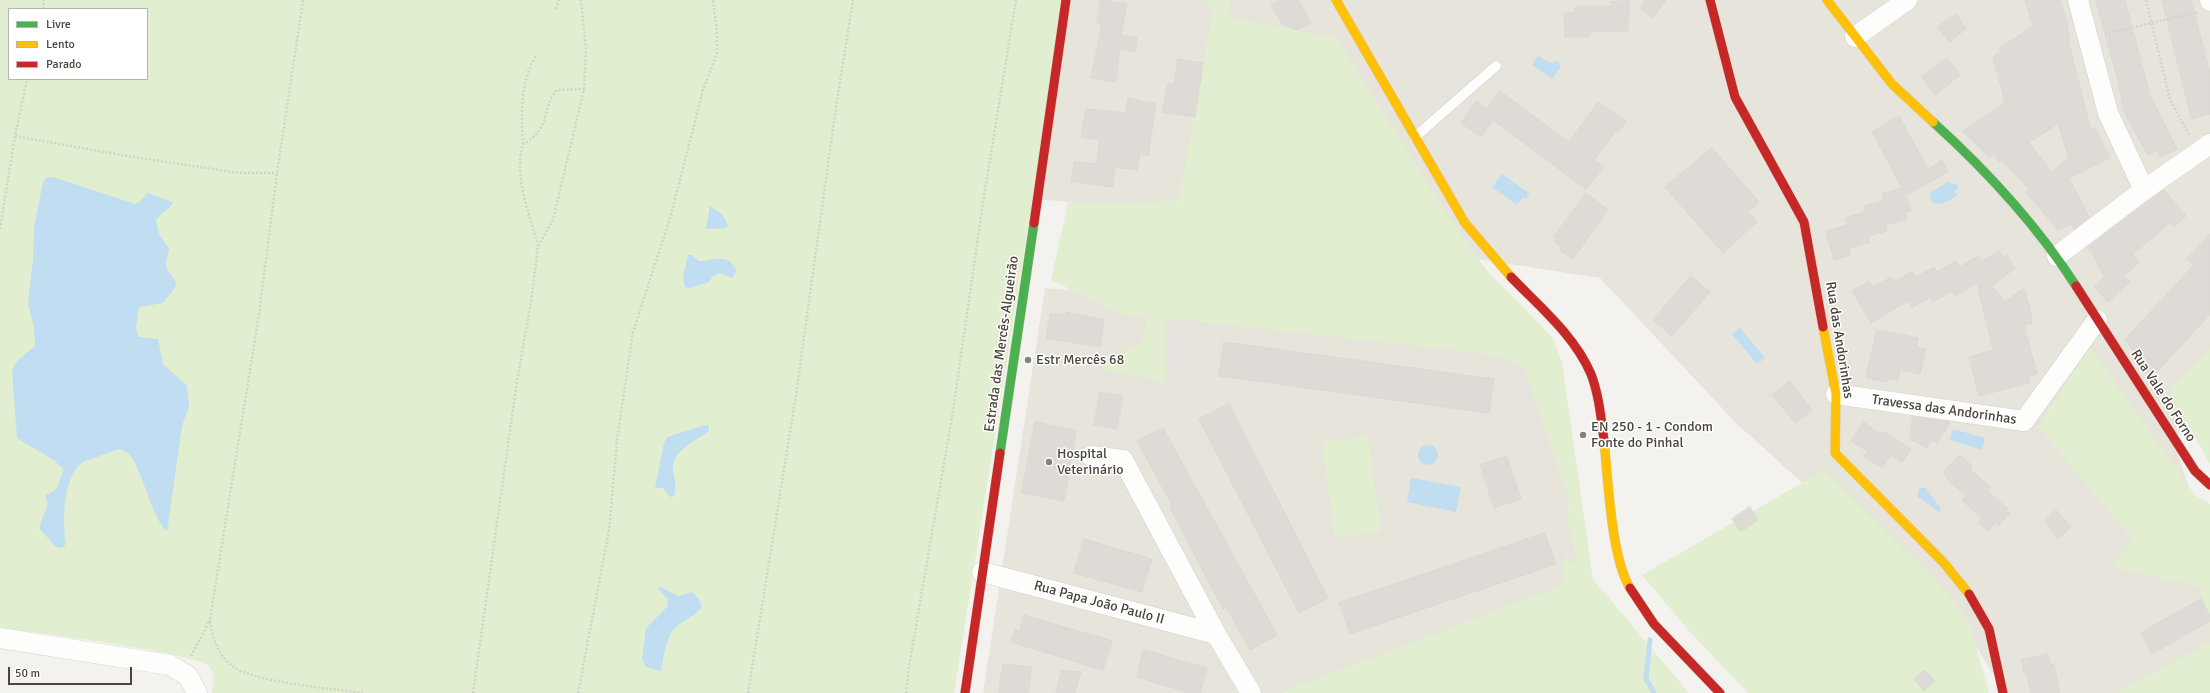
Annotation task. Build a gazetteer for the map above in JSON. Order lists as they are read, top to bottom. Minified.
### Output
{"streets":{"street":["Rua das Andorinhas","Estrada das Mercês-Algueirão","Rua Vale do Forno","Travessa das Andorinhas","Rua Papa João Paulo II"]},"crossings":[["Rua das Andorinhas","Travessa das Andorinhas"],["Estrada das Mercês-Algueirão","Rua Papa João Paulo II"],["Rua Vale do Forno","Travessa das Andorinhas"]],"places":["Estr Mercês 68","EN 250 - 1 - Condom Fonte do Pinhal","Hospital Veterinário"],"legend":["Livre","Lento","Parado"],"scale_bar":"50 m"}
